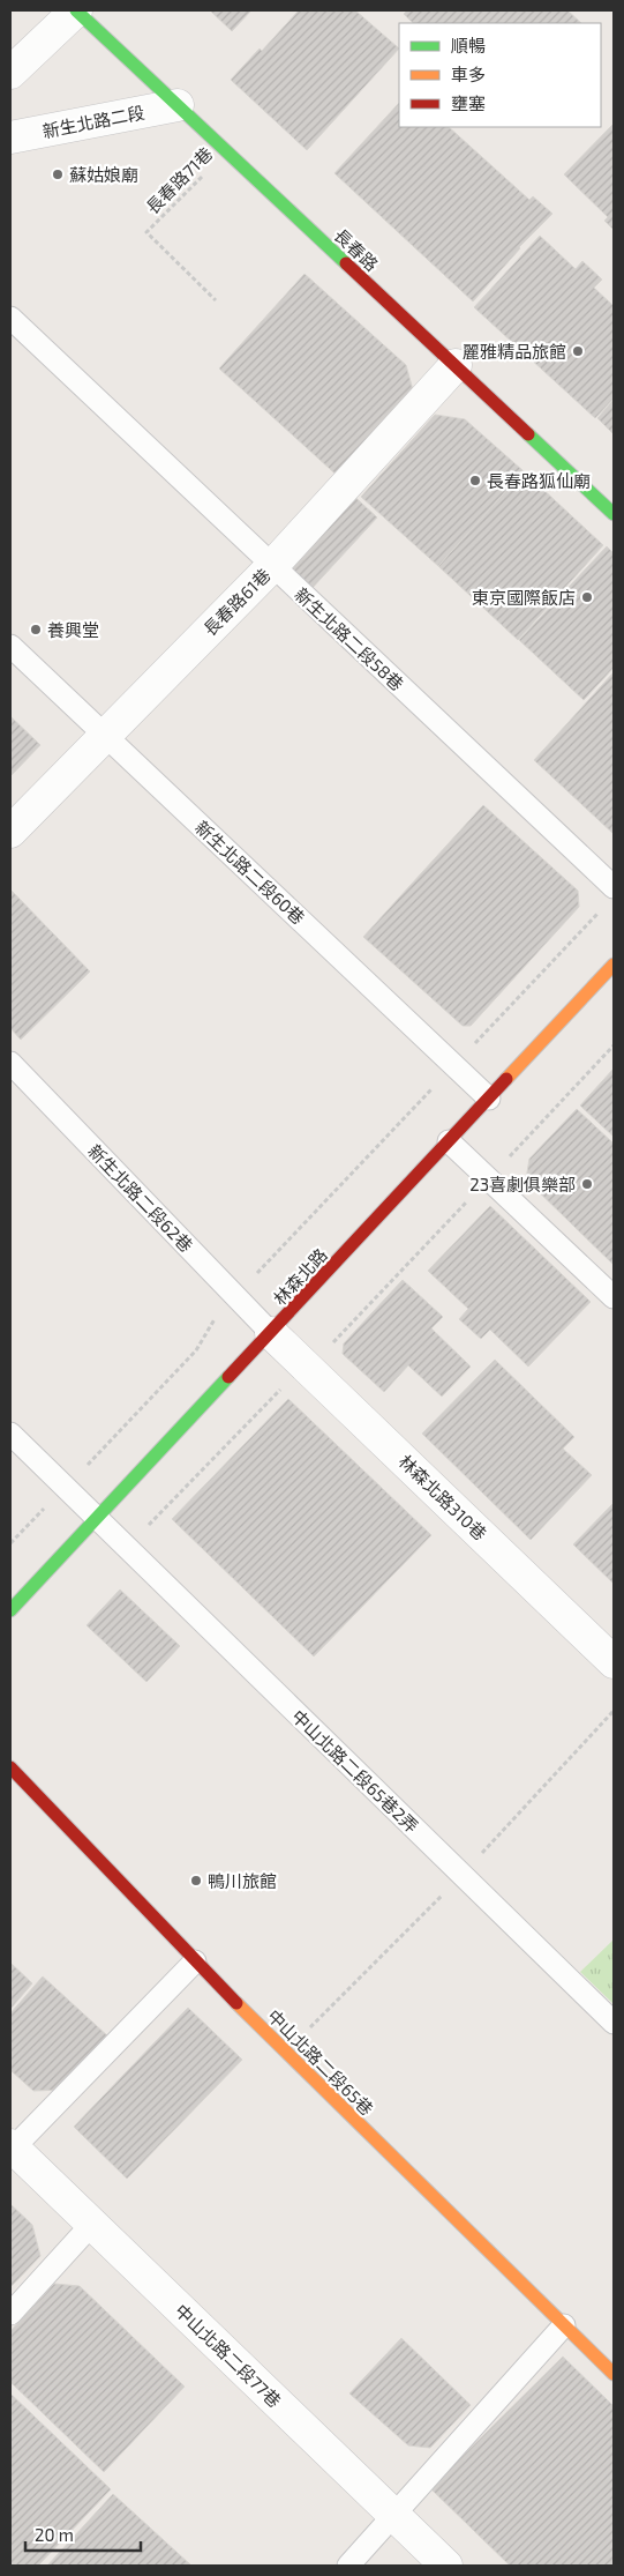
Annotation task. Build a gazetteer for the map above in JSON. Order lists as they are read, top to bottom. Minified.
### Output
{"streets":{"street":["新生北路二段","長春路","長春路61巷","林森北路","林森北路310巷","中山北路二段65巷","中山北路二段77巷"],"lane":["新生北路二段58巷","新生北路二段60巷","新生北路二段62巷","中山北路二段65巷2弄"],"path":["長春路71巷"]},"crossings":[["新生北路二段","長春路"],["長春路71巷","長春路"],["長春路","長春路61巷"],["長春路61巷","新生北路二段58巷"],["長春路61巷","新生北路二段60巷"],["新生北路二段60巷","林森北路"],["新生北路二段62巷","林森北路"],["新生北路二段62巷","林森北路310巷"],["林森北路","林森北路310巷"],["林森北路","中山北路二段65巷2弄"]],"places":["蘇姑娘廟","麗雅精品旅館","長春路狐仙廟","東京國際飯店","養興堂","23喜劇俱樂部","鴨川旅館"],"legend":["順暢","車多","壅塞"],"scale_bar":"20 m"}
